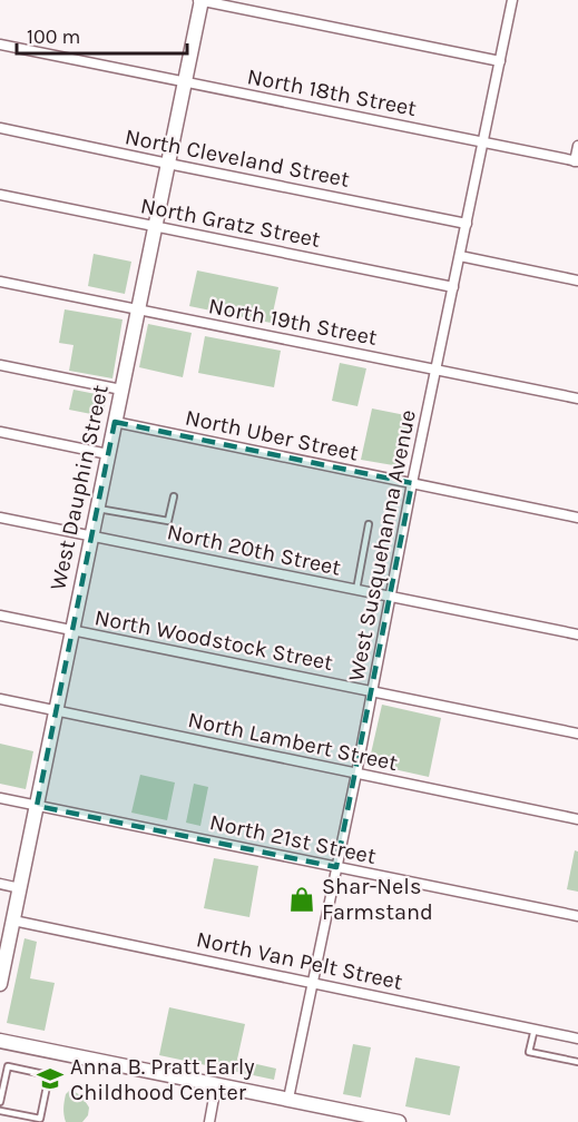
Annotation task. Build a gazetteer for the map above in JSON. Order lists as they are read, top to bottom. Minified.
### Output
{"streets":{"street":["North 18th Street","North Cleveland Street","North Gratz Street","North 19th Street","North Uber Street","West Dauphin Street","West Susquehanna Avenue","North 20th Street","North Woodstock Street","North Lambert Street","North 21st Street","North Van Pelt Street"]},"crossings":[["North 18th Street","West Dauphin Street"],["North 18th Street","West Susquehanna Avenue"],["North Cleveland Street","West Dauphin Street"],["North Cleveland Street","West Susquehanna Avenue"],["North Gratz Street","West Dauphin Street"],["North Gratz Street","West Susquehanna Avenue"],["North 19th Street","West Dauphin Street"],["North 19th Street","West Susquehanna Avenue"],["North Uber Street","West Dauphin Street"],["North Uber Street","West Susquehanna Avenue"],["West Dauphin Street","North 20th Street"],["West Dauphin Street","North Woodstock Street"],["West Dauphin Street","North Lambert Street"],["West Dauphin Street","North 21st Street"],["West Dauphin Street","North Van Pelt Street"],["West Susquehanna Avenue","North 20th Street"],["West Susquehanna Avenue","North Woodstock Street"],["West Susquehanna Avenue","North Lambert Street"],["West Susquehanna Avenue","North 21st Street"],["West Susquehanna Avenue","North Van Pelt Street"]],"places":{"shop":["Shar-Nels Farmstand"],"school or university":["Anna B. Pratt Early Childhood Center"]},"scale_bar":"100 m"}
